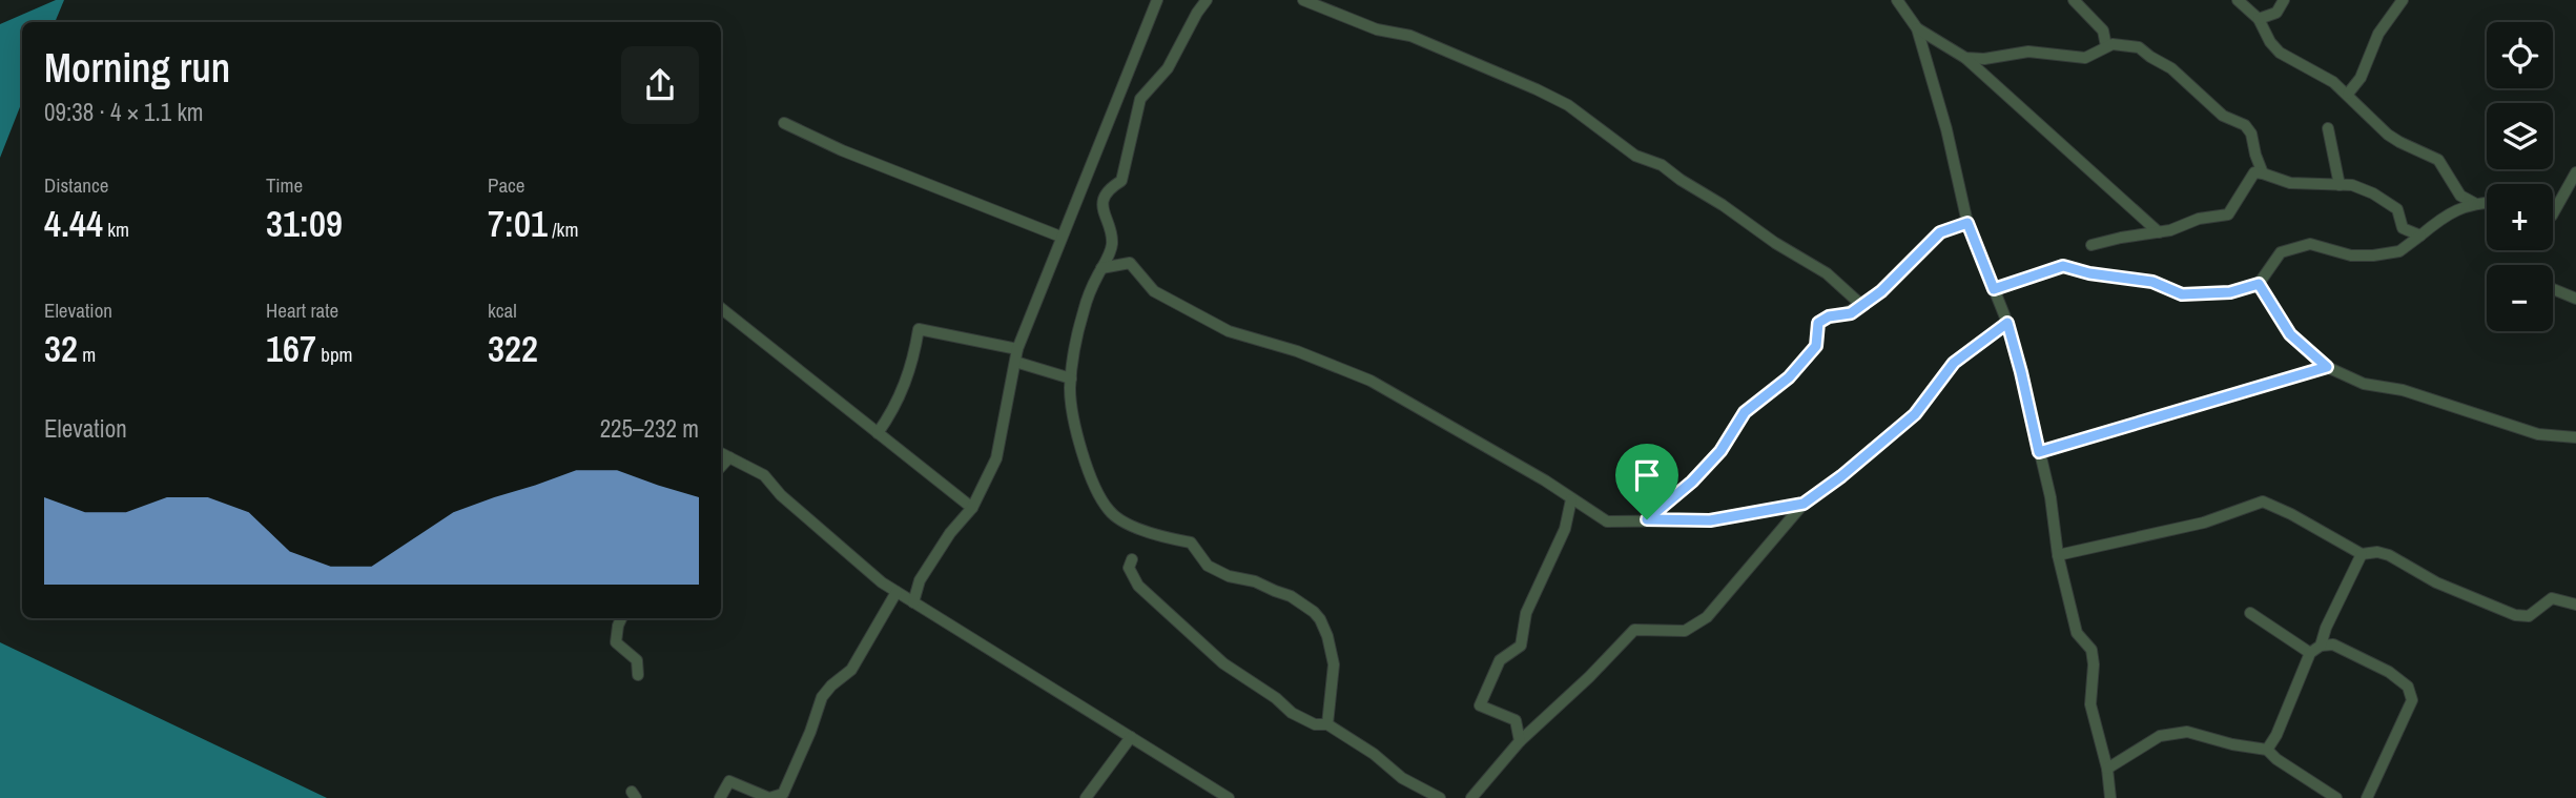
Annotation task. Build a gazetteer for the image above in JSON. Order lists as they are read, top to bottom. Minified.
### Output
{"page":{"map_buttons":["+","−"],"heading":["Morning run","09:38 · 4 × 1.1 km"],"stats":[["Distance","4.44 km"],["Time","31:09"],["Pace","7:01 /km"],["Elevation","32 m"],["Heart rate","167 bpm"],["kcal","322"]],"chart":["Elevation","225–232 m"]}}
